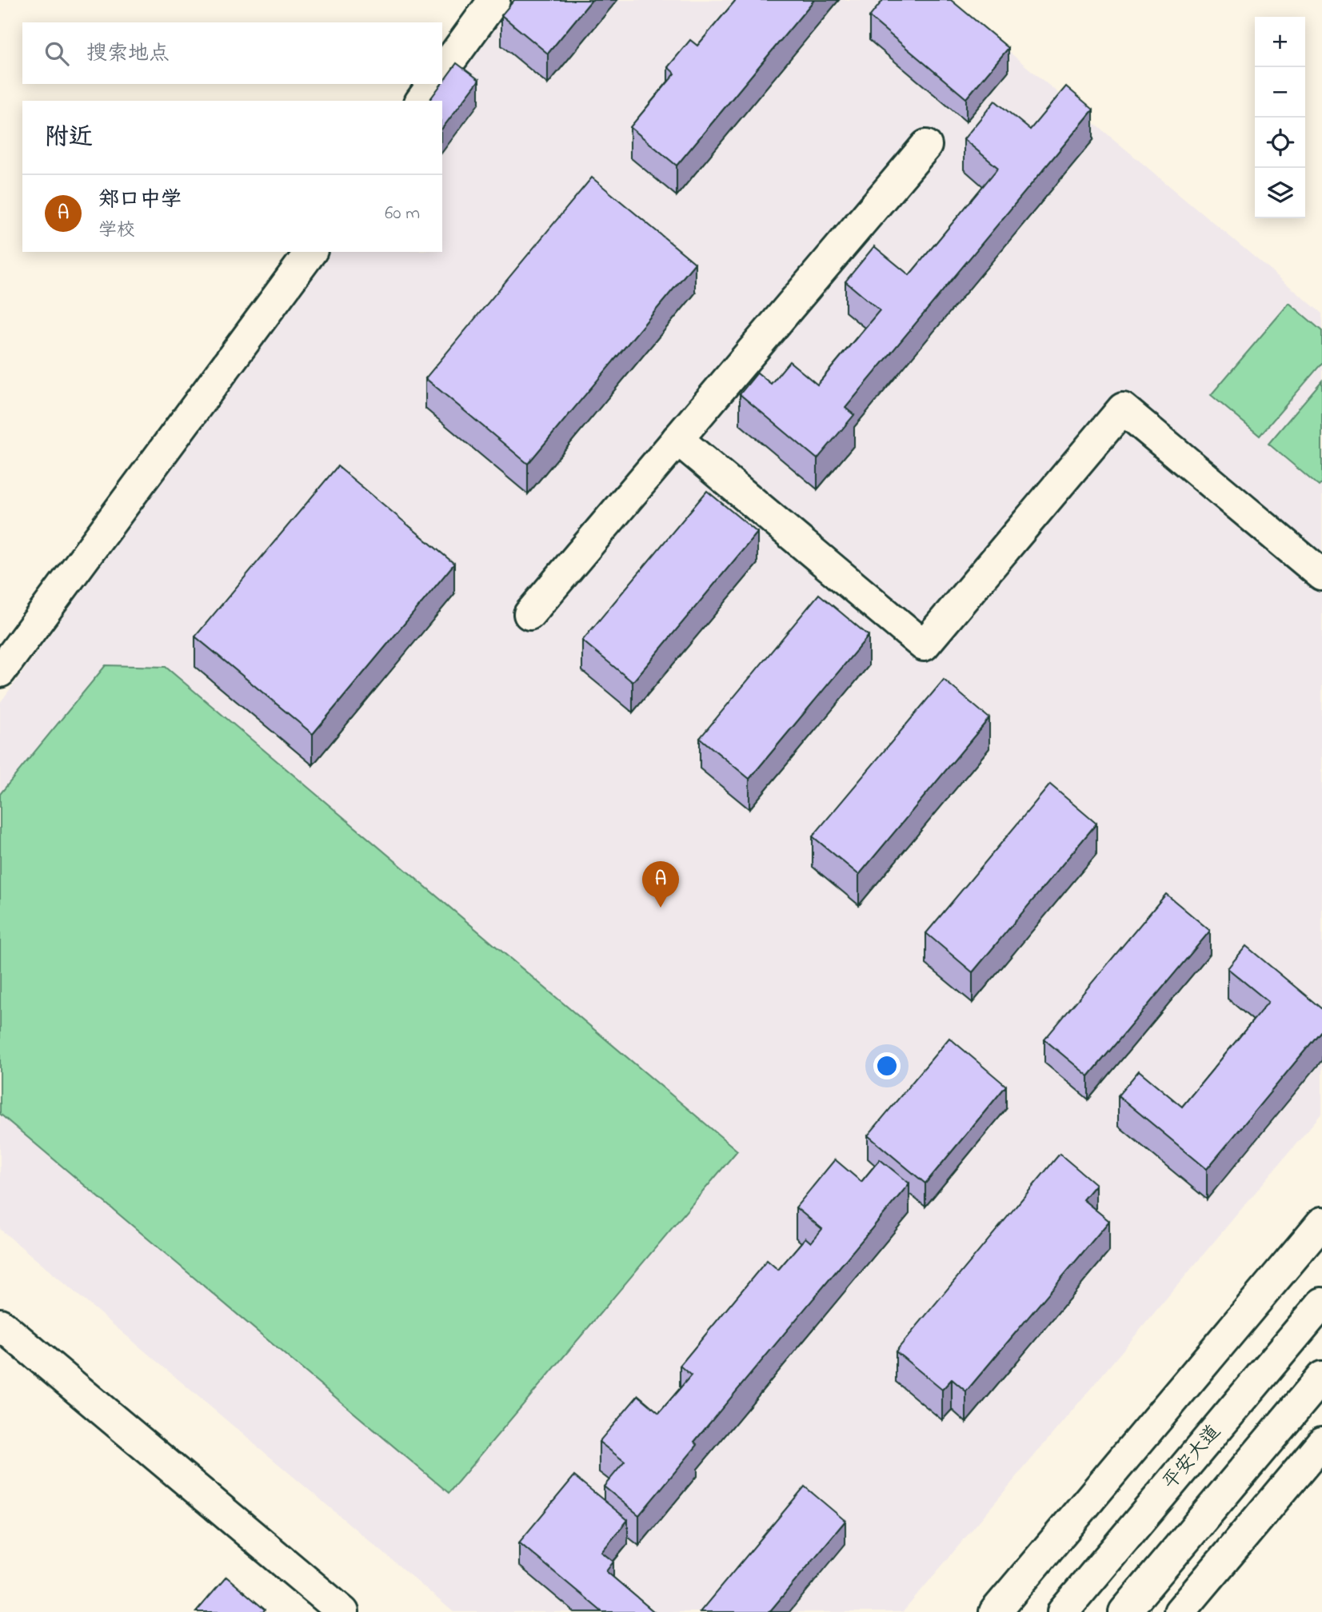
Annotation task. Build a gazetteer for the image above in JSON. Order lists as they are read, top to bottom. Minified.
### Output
{"streets":{"street":["平安大道"]},"page":{"map_buttons":["+","−"],"search":"搜索地点","heading":"附近","list":[{"mark":"A","name":"郑口中学","note":"学校","value":"60 m"}],"pins":"A"}}
